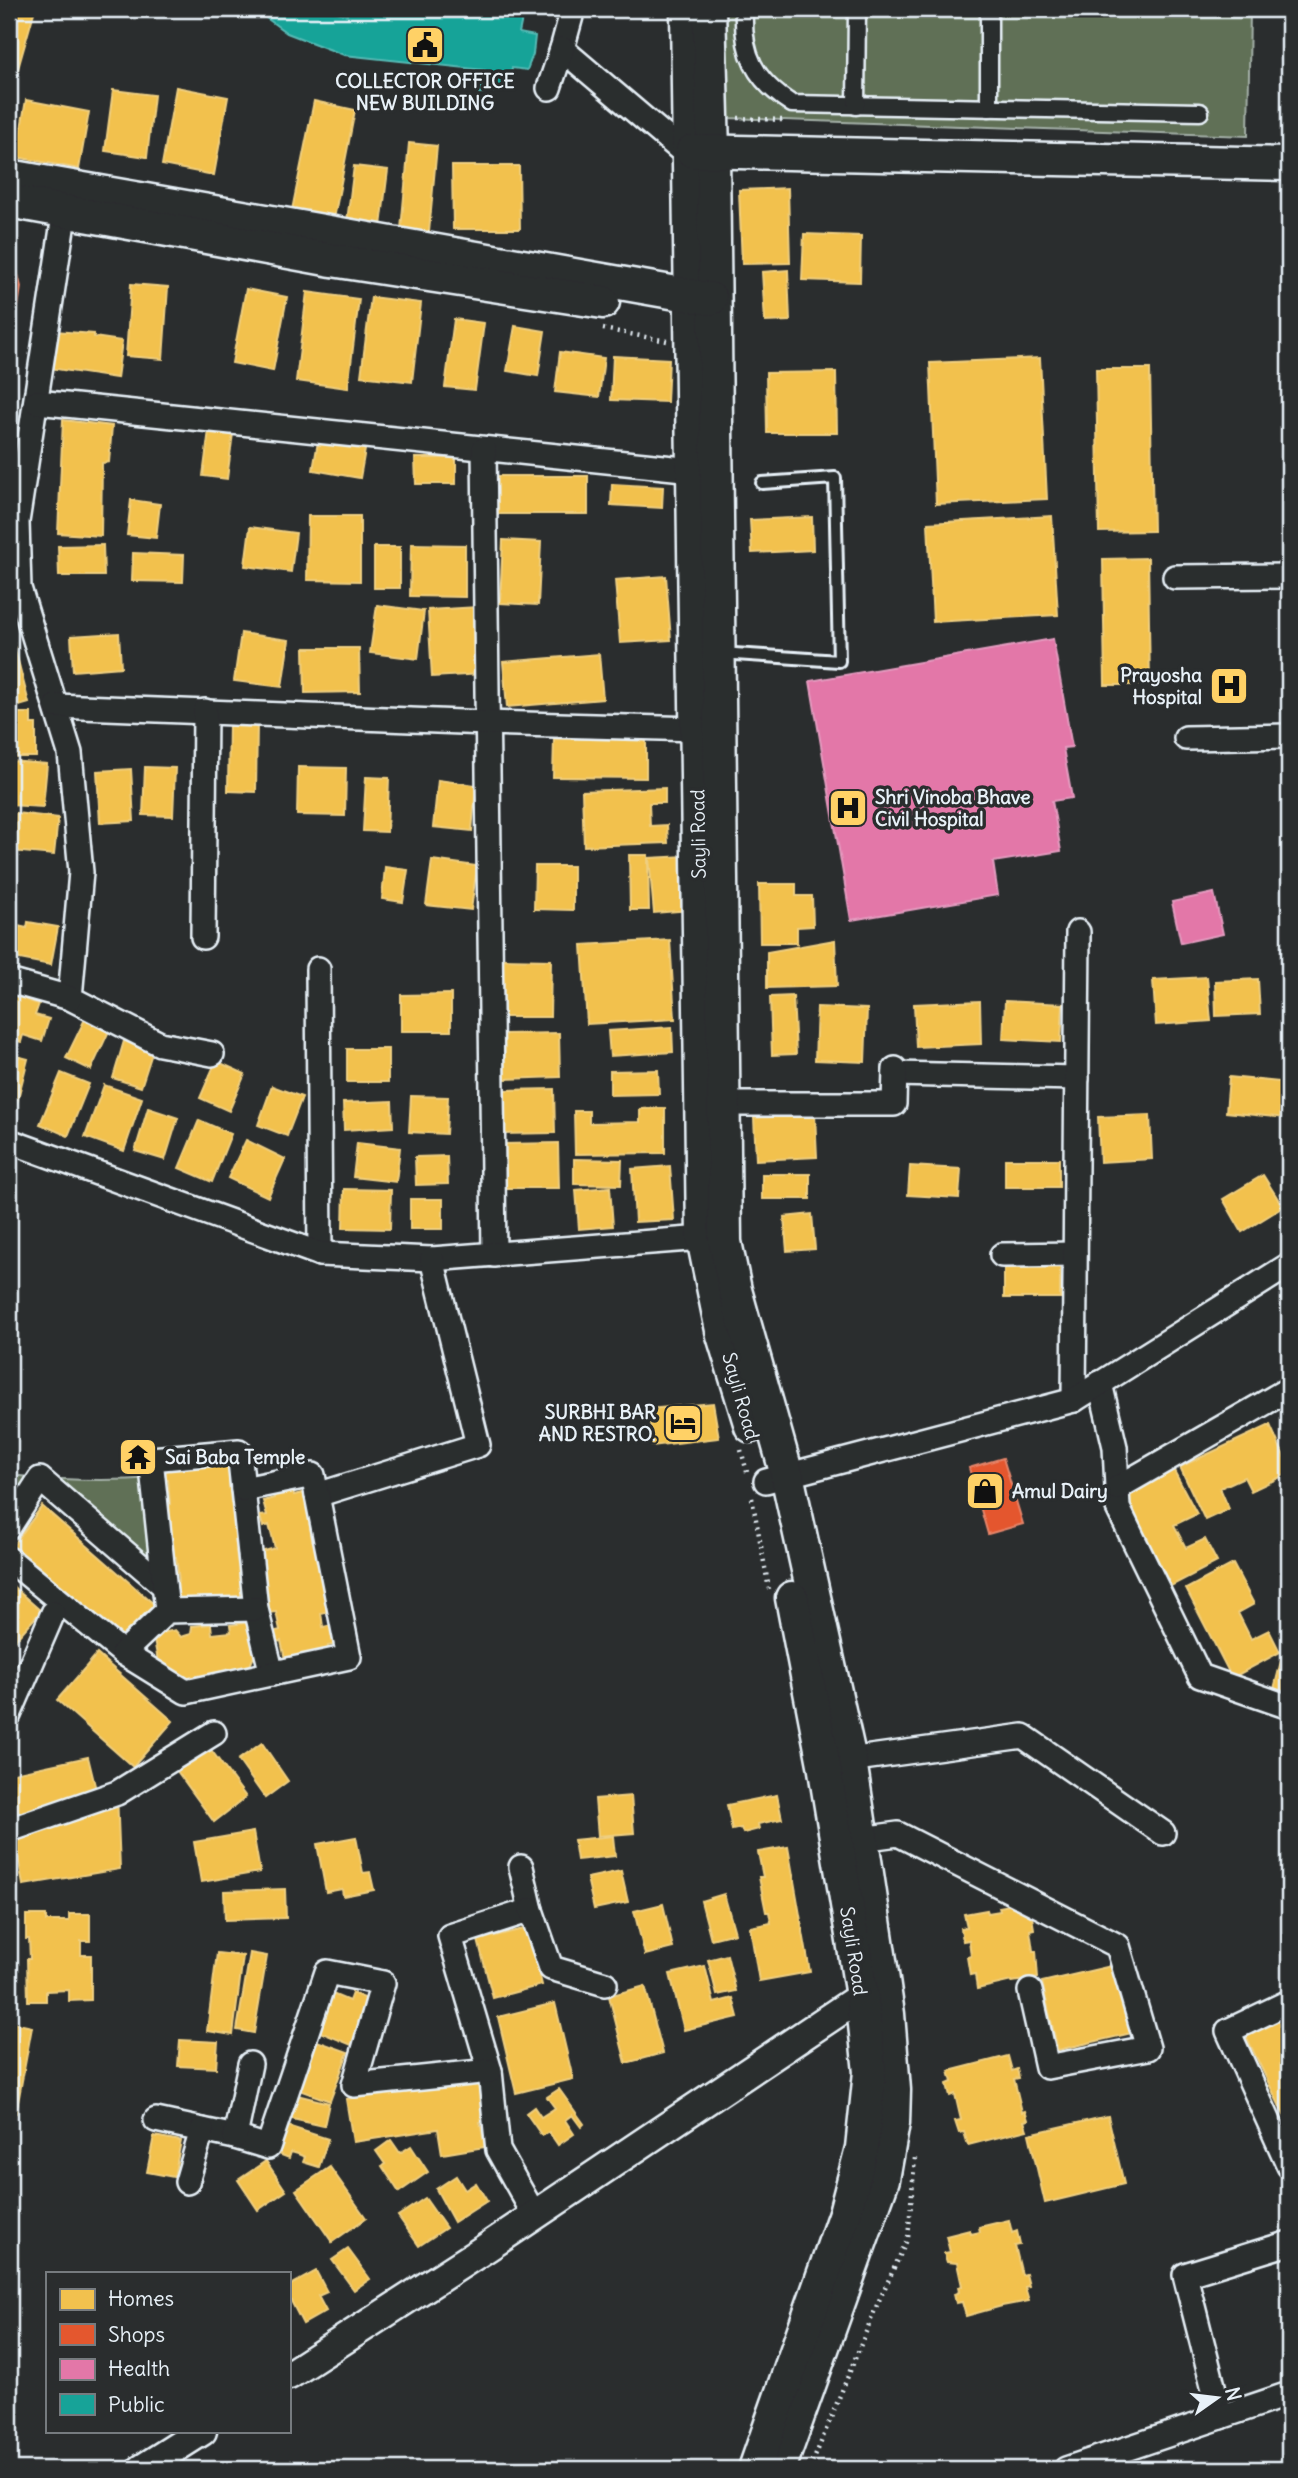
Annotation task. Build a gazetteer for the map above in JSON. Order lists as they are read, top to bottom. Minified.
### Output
{"streets":{"main road":["Sayli Road"]},"places":{"public building":["COLLECTOR OFFICE NEW BUILDING"],"hospital":["Prayosha Hospital","Shri Vinoba Bhave Civil Hospital"],"hotel":["SURBHI BAR AND RESTRO."],"temple":["Sai Baba Temple"],"shop":["Amul Dairy"]},"legend":["Homes","Shops","Health","Public"],"north":"right"}
